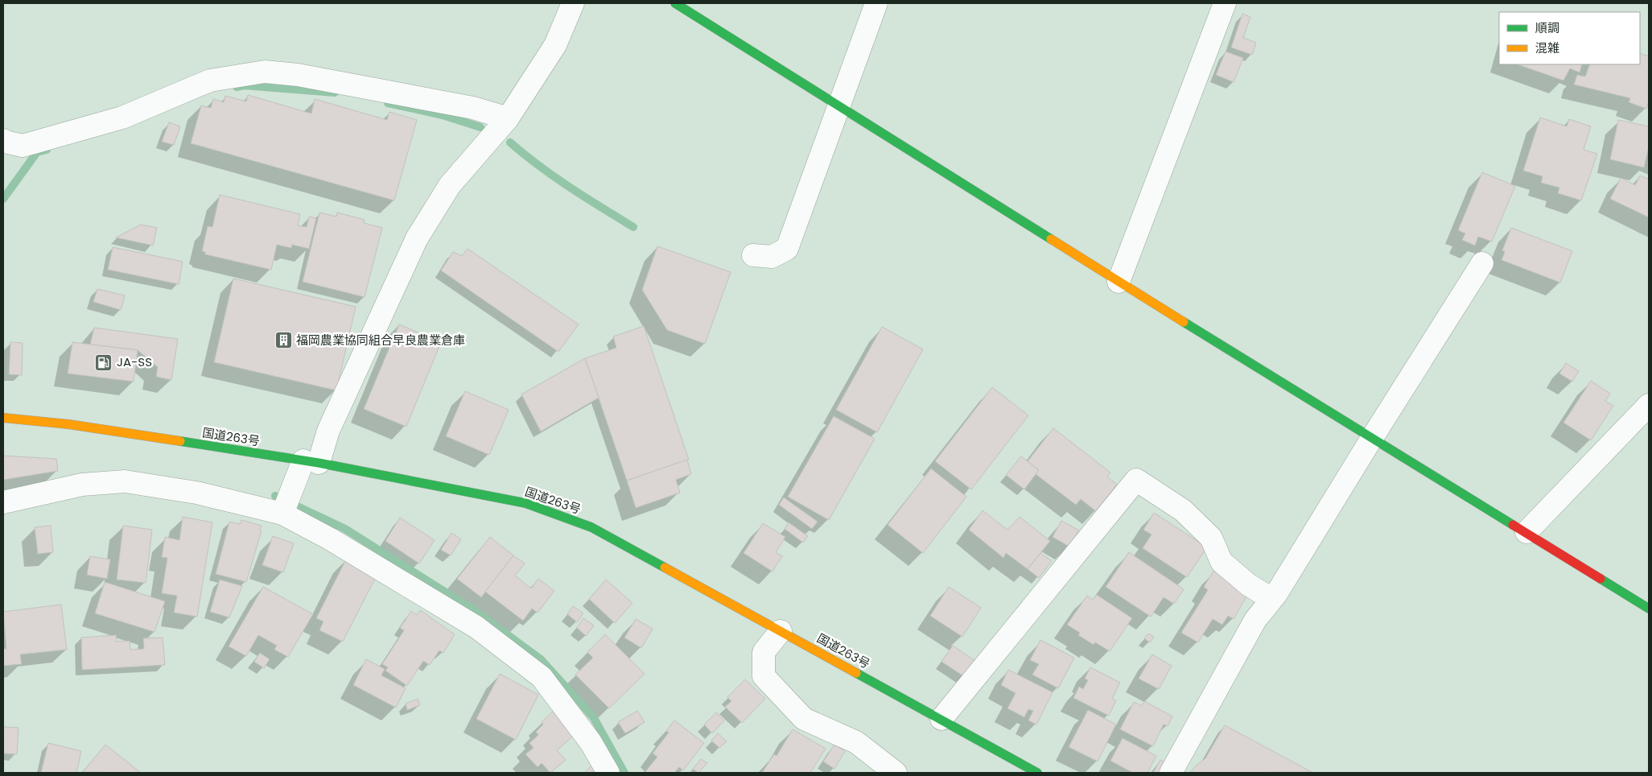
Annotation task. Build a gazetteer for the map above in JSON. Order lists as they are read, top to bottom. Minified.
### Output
{"streets":{"main road":["国道263号"]},"places":{"building":["福岡農業協同組合早良農業倉庫"],"fuel station":["JA-SS"]},"legend":["順調","混雑"]}
